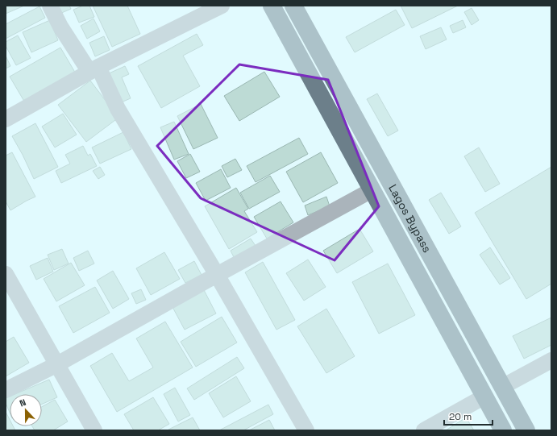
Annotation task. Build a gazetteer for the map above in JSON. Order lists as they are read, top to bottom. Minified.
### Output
{"streets":{"main road":["Lagos Bypass"]},"scale_bar":"20 m","north":"top"}
